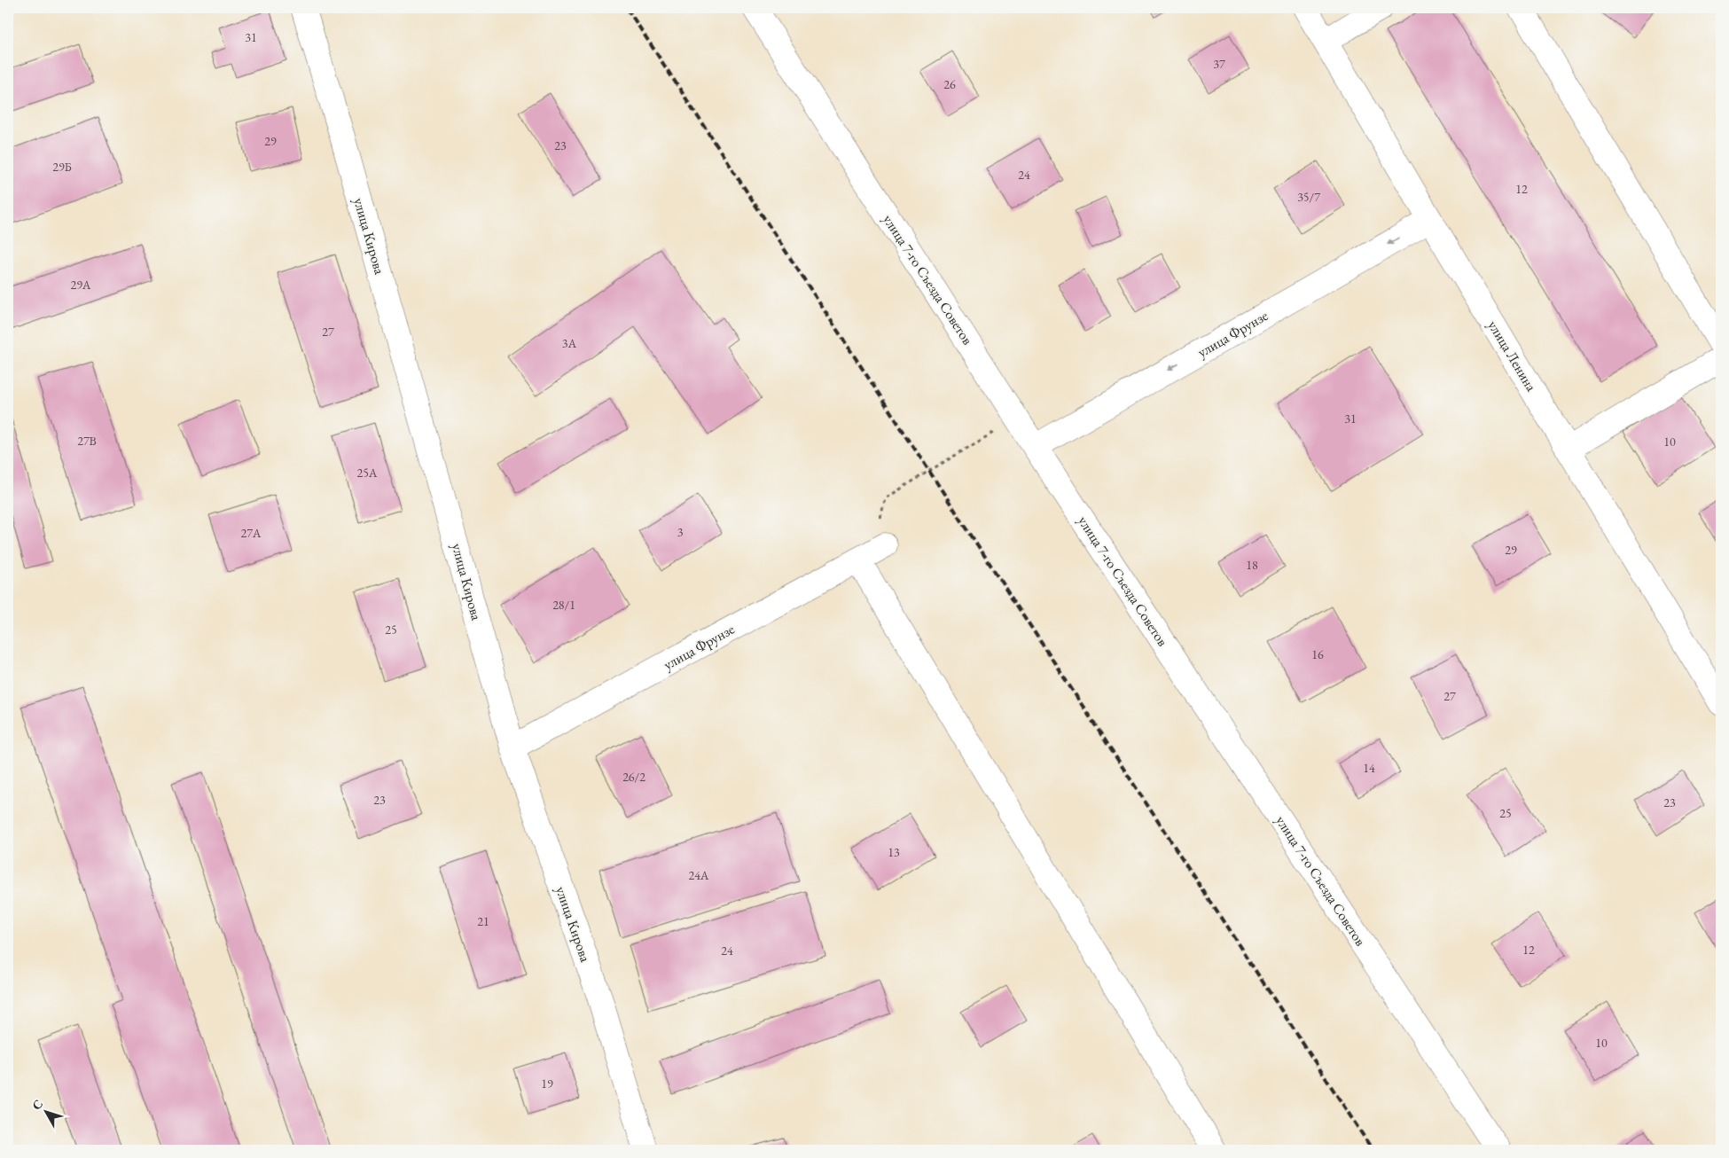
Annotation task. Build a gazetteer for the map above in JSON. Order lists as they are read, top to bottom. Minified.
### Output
{"streets":{"street":["улица Кирова","улица 7-го Съезда Советов","улица Фрунзе","улица Ленина"]},"crossings":[["улица Кирова","улица Фрунзе"],["улица 7-го Съезда Советов","улица Фрунзе"],["улица Фрунзе","улица Ленина"]],"one_way":["улица Фрунзе"],"house_numbers":["31","37","26","29","23","29Б","24","12","35/7","29А","27","3А","31","27В","10","25А","3","27А","29","18","28/1","25","16","27","14","26/2","23","23","25","13","24А","21","12","24","10","19"],"north":"top left"}
